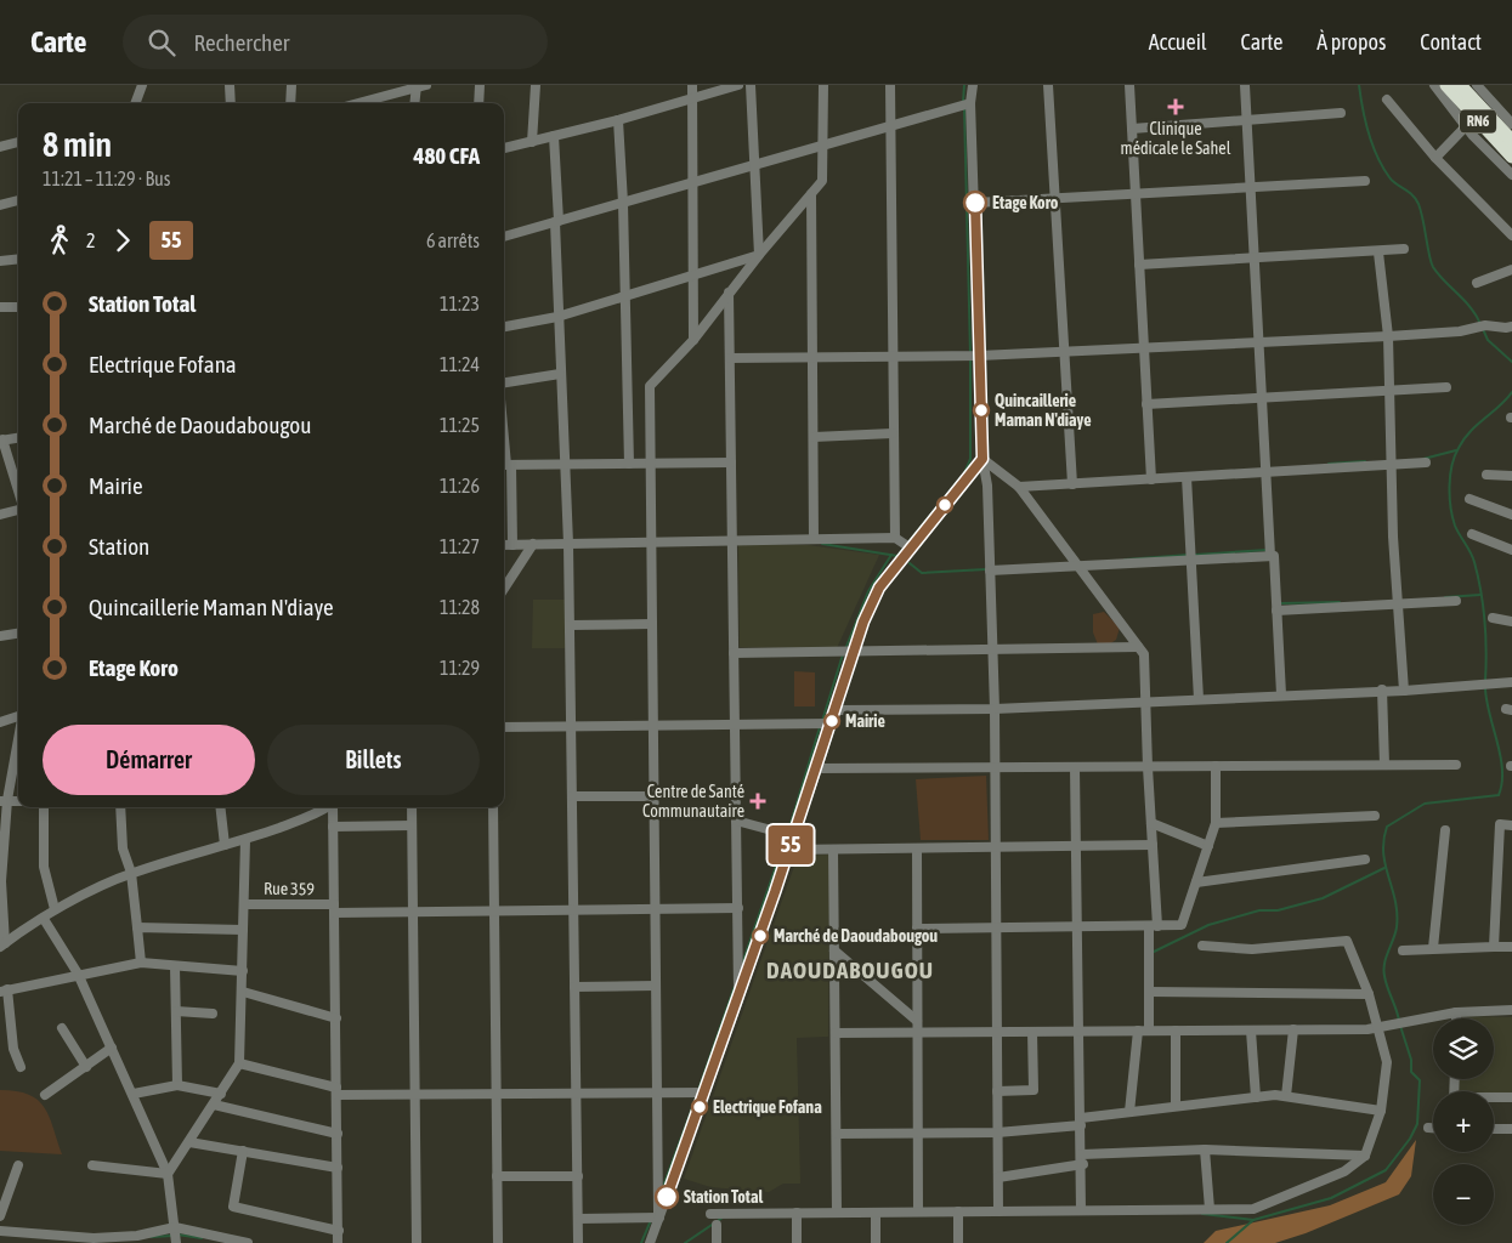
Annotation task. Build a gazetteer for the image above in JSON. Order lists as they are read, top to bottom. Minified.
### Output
{"streets":{"highway":["RN6"],"street":["Rue 359"]},"districts":["DAOUDABOUGOU"],"places":{"health":["Clinique médicale le Sahel","Centre de Santé Communautaire"],"other":["Etage Koro","Quincaillerie Maman N'diaye","Mairie","Marché de Daoudabougou","Electrique Fofana","Station Total"]},"lines":["bus line 55"],"page":{"header":"Carte","search":"Rechercher","nav":["Accueil","Carte","À propos","Contact"],"on_map":"55","heading":["8 min","11:21 – 11:29 · Bus","480 CFA"],"legs":["2","55","6 arrêts"],"list":[{"name":"Station Total","value":"11:23"},{"name":"Electrique Fofana","value":"11:24"},{"name":"Marché de Daoudabougou","value":"11:25"},{"name":"Mairie","value":"11:26"},{"name":"Station","value":"11:27"},{"name":"Quincaillerie Maman N'diaye","value":"11:28"},{"name":"Etage Koro","value":"11:29"}],"buttons":["Démarrer","Billets"],"map_buttons":["+","−"]}}
